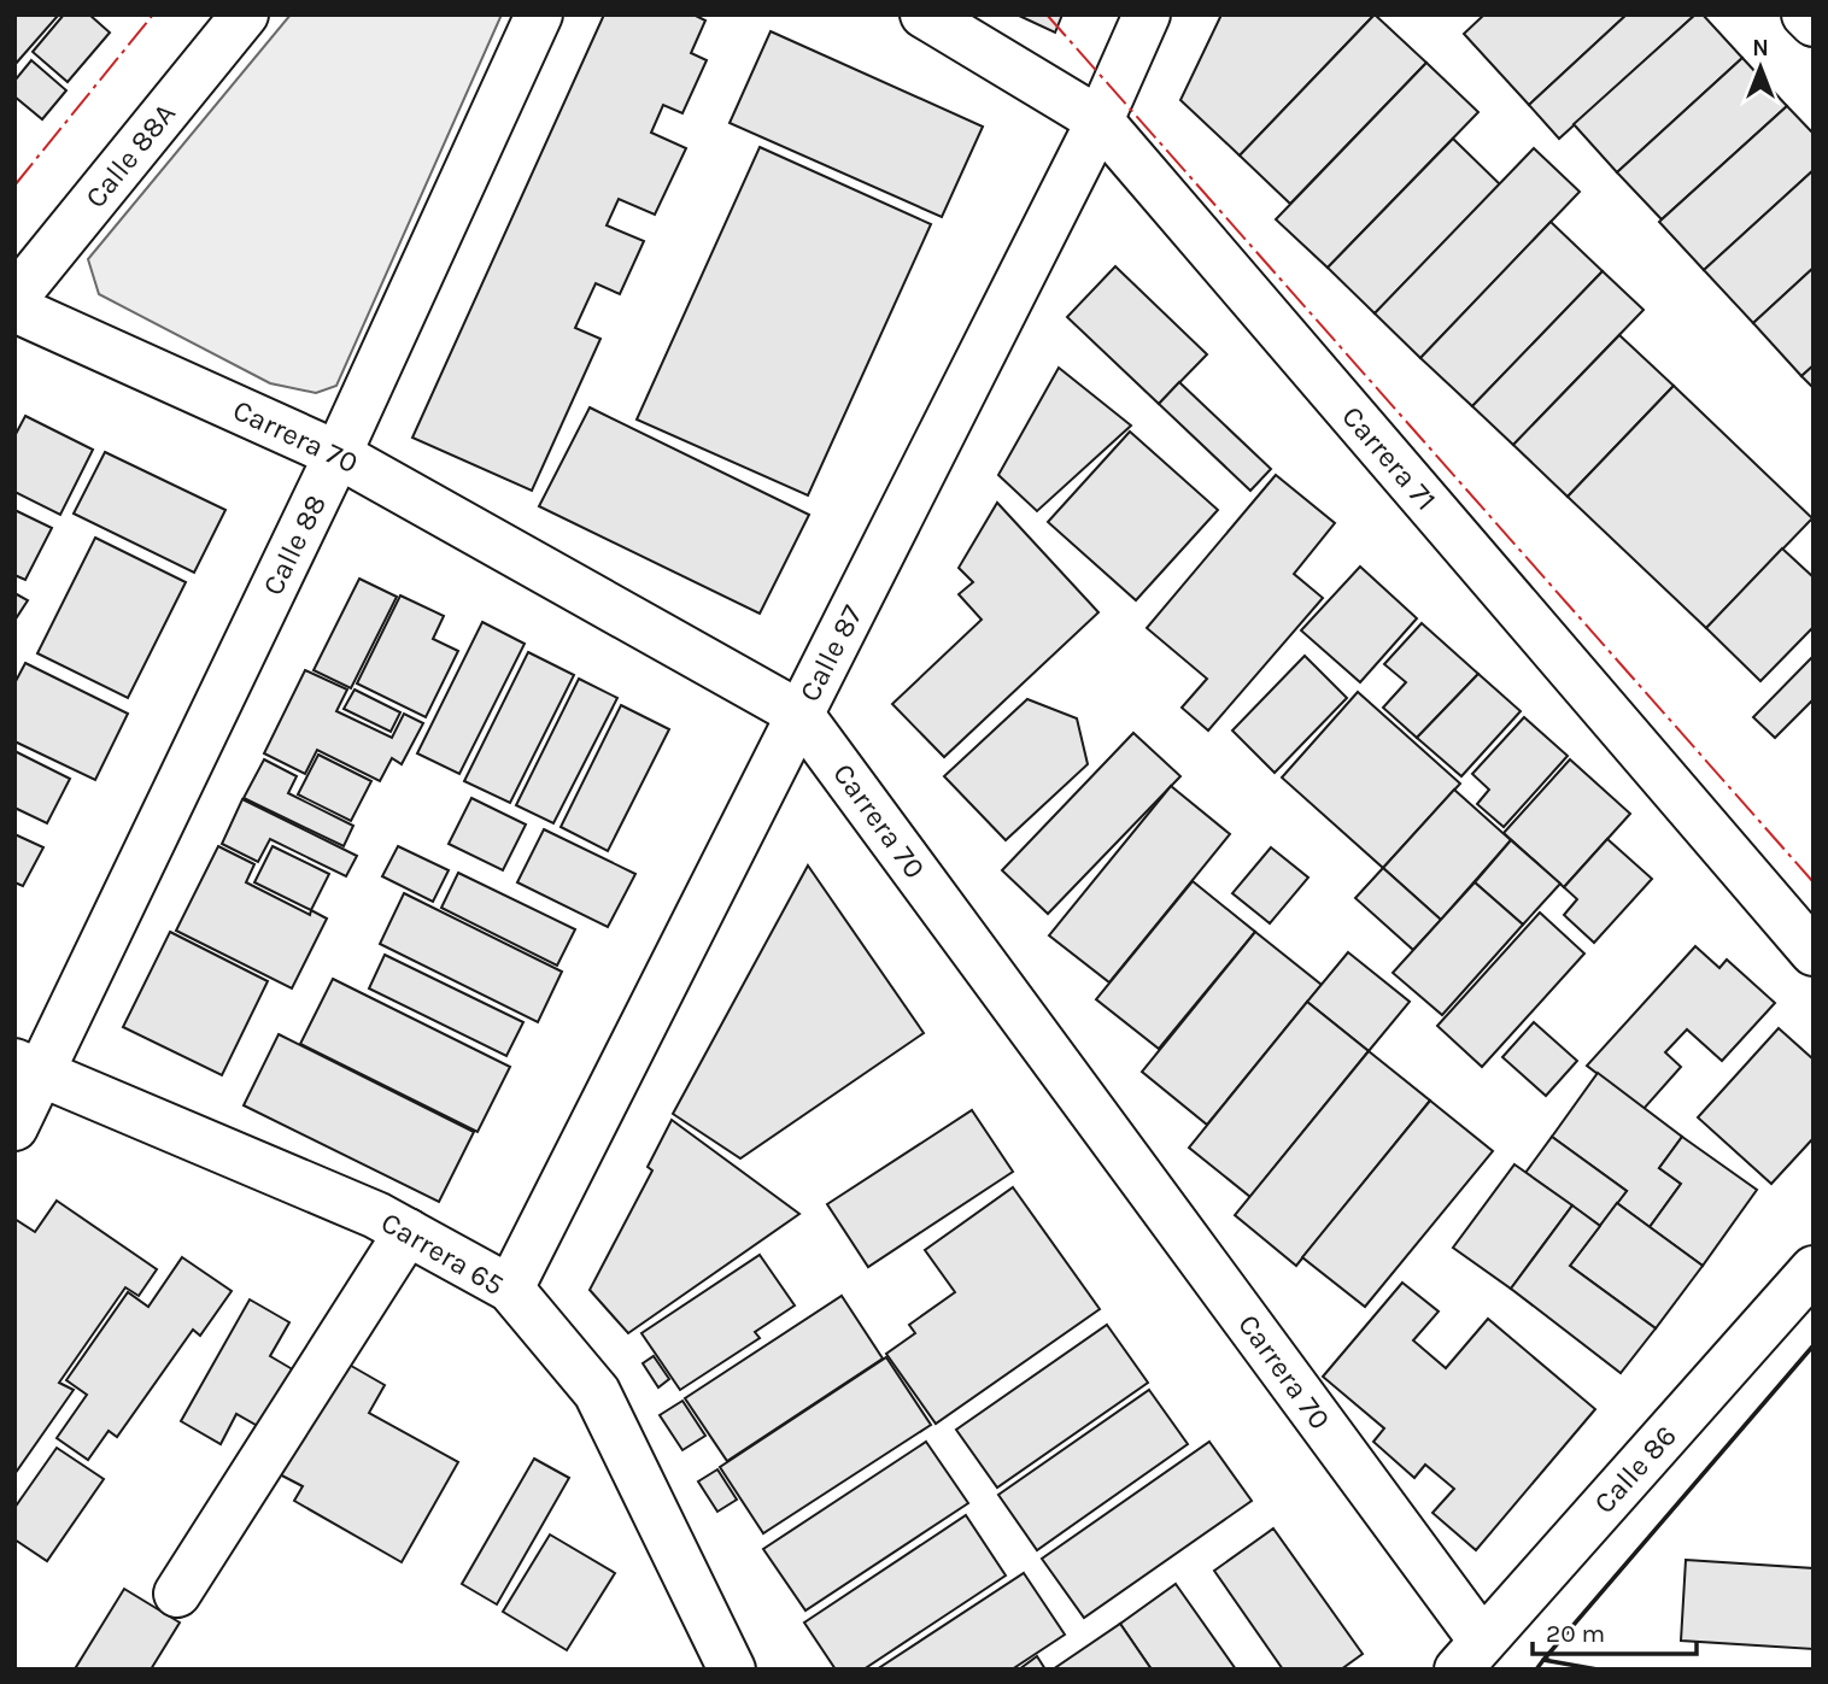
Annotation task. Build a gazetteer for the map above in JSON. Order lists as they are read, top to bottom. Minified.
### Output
{"streets":{"street":["Calle 88A","Carrera 70","Carrera 71","Calle 88","Calle 87","Carrera 65","Calle 86"]},"crossings":[["Carrera 70","Calle 88"],["Carrera 70","Calle 87"],["Carrera 70","Calle 86"],["Carrera 71","Calle 87"],["Calle 88","Carrera 65"],["Calle 87","Carrera 65"]],"scale_bar":"20 m","north":"top"}
